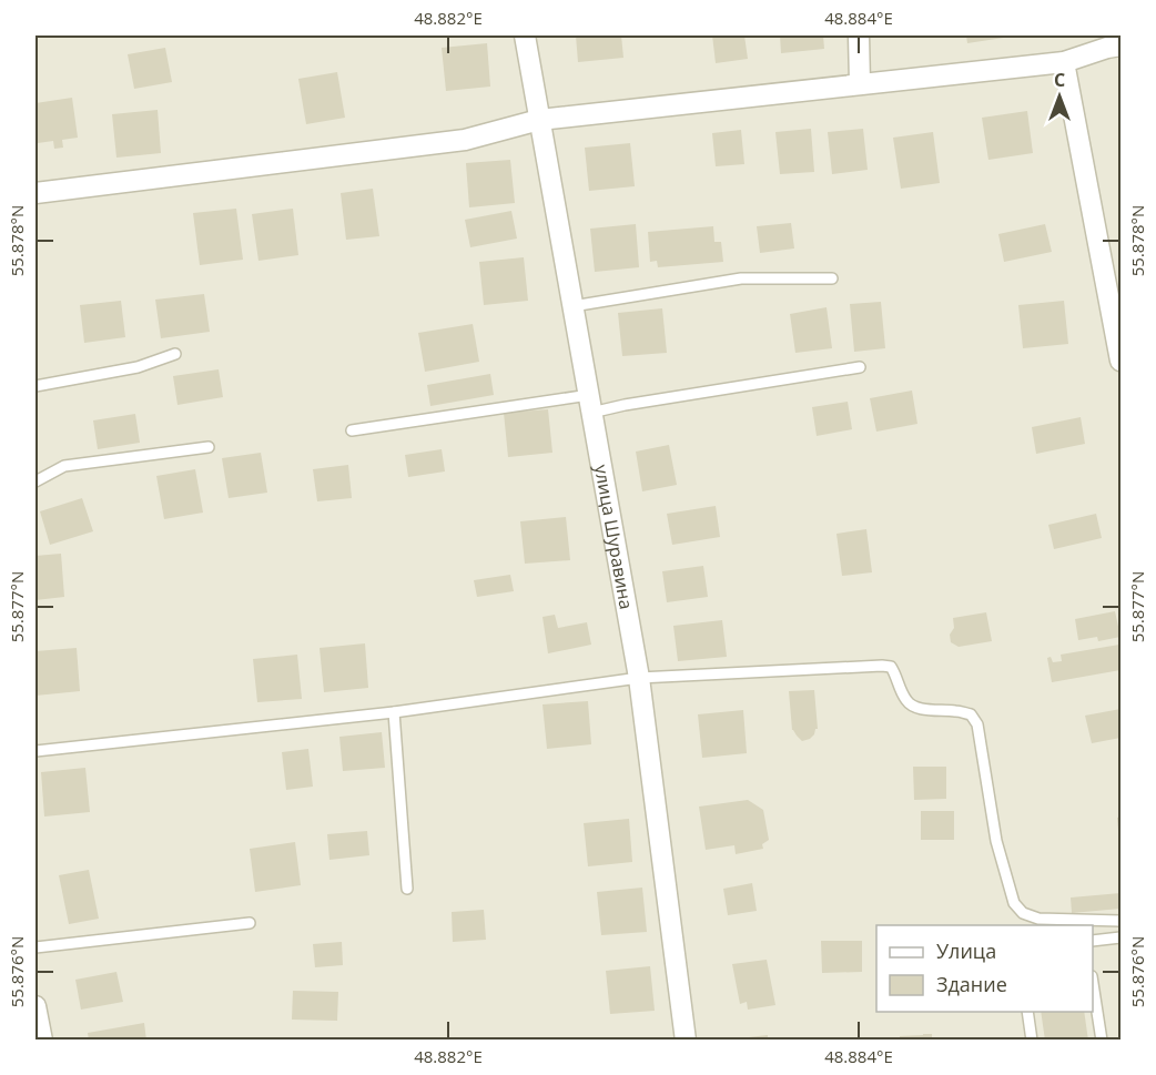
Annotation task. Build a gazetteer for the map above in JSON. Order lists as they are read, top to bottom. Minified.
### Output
{"streets":{"street":["улица Шуравина"]},"legend":["Улица","Здание"],"north":"top","coordinates":["48.882°E","48.884°E","55.878°N","55.877°N","55.876°N"]}
